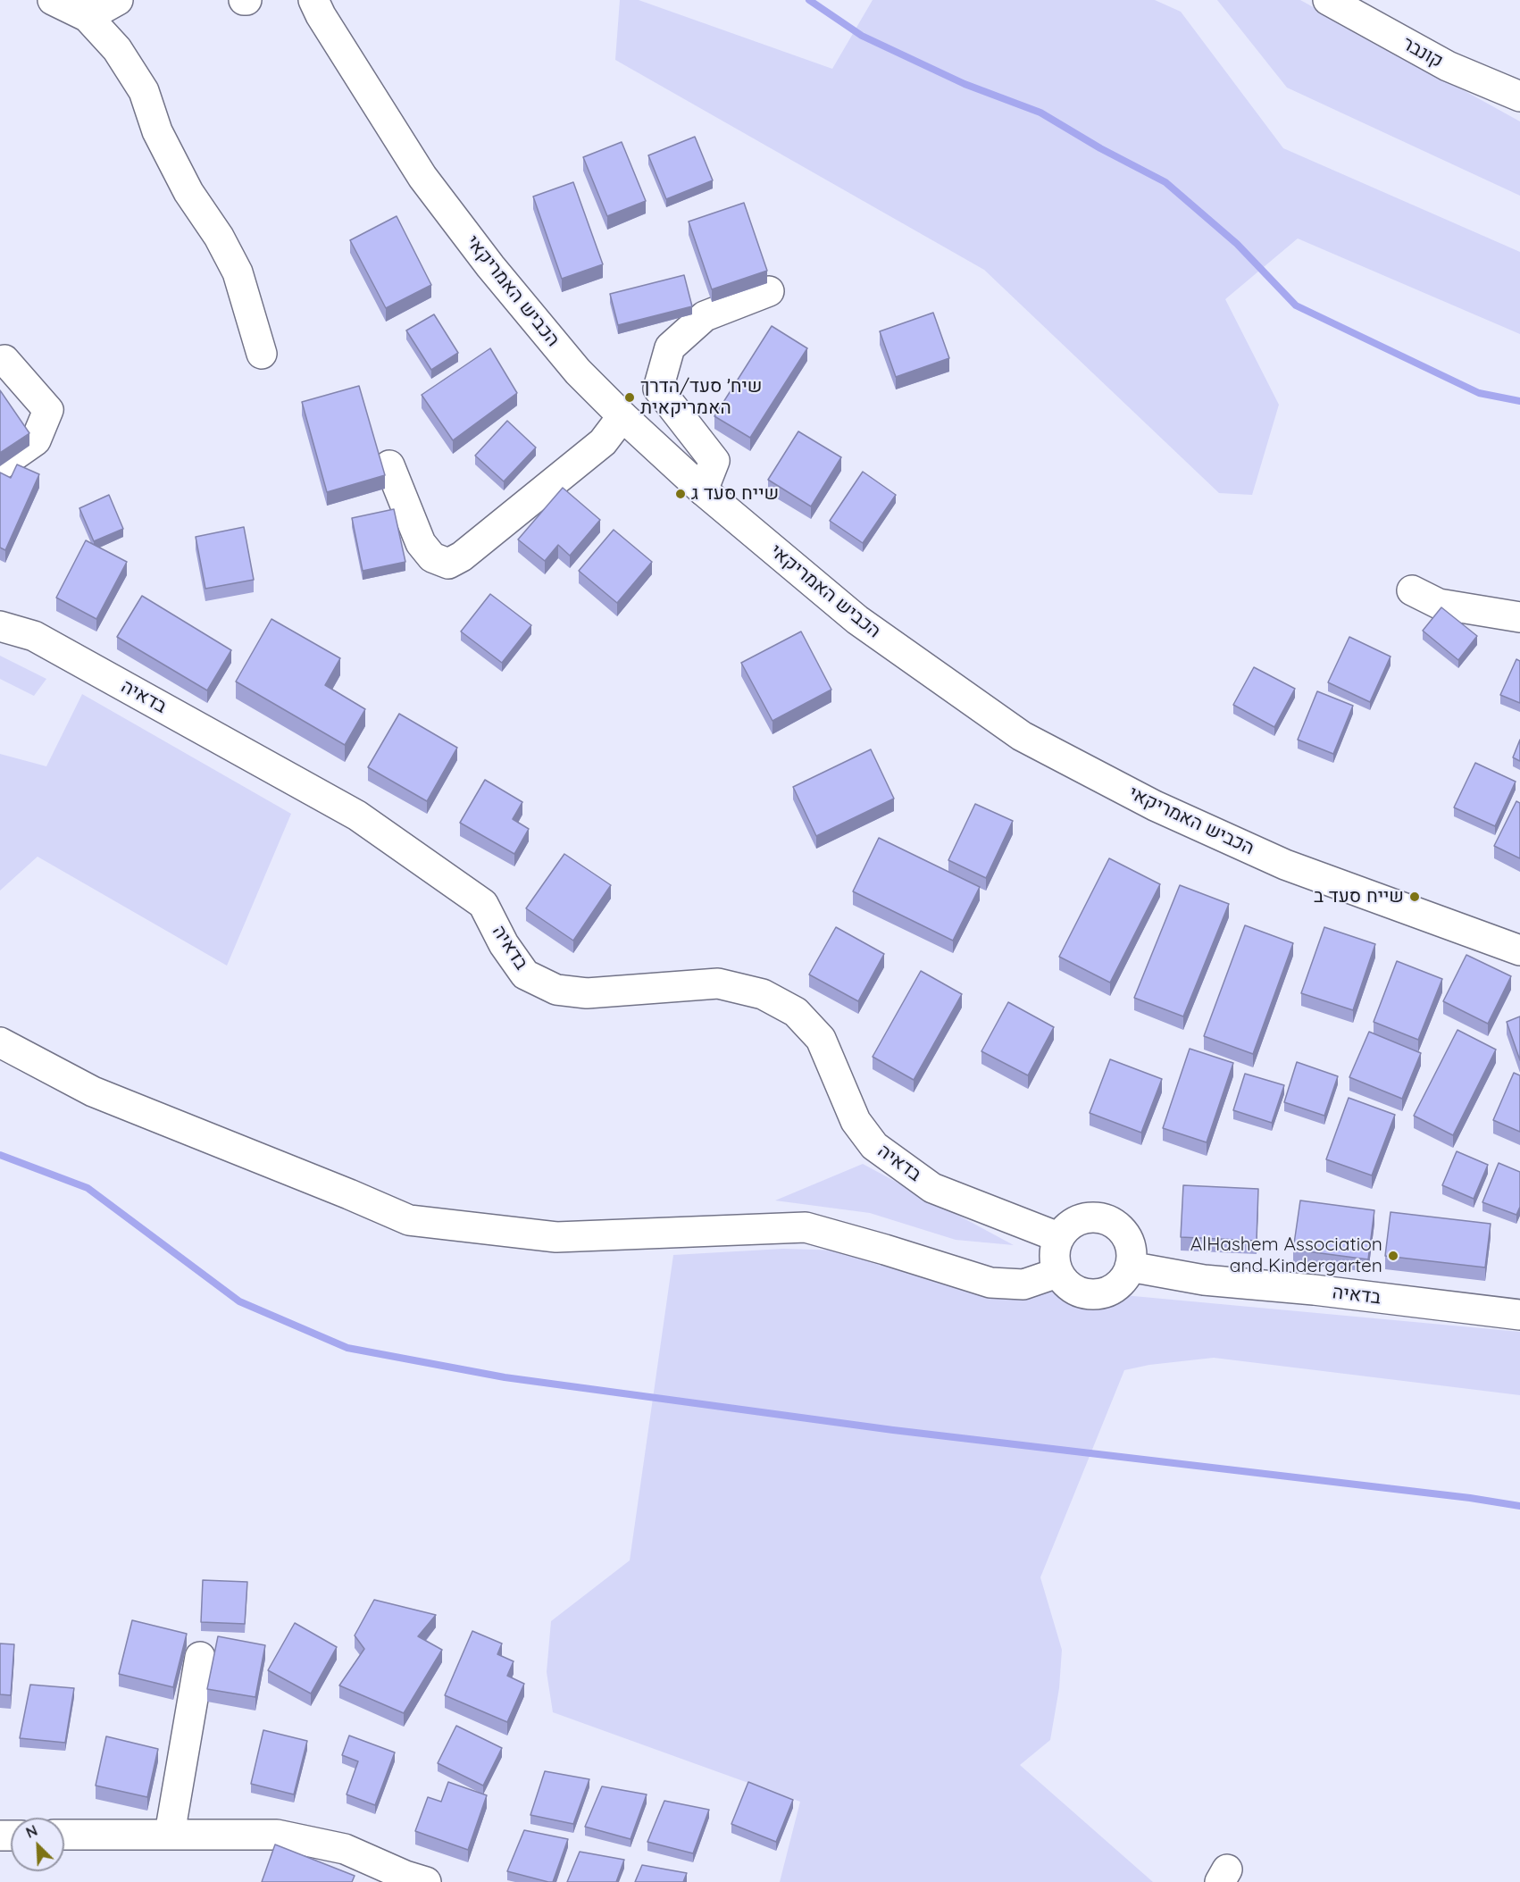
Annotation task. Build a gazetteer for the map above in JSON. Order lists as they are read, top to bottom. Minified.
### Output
{"streets":{"street":["קונבר","הכביש האמריקאי","בדאיה"]},"places":["שיח׳ סעד/הדרך האמריקאית","שייח סעד ג","שייח סעד ב","AlHashem Association and Kindergarten"],"north":"top left"}
